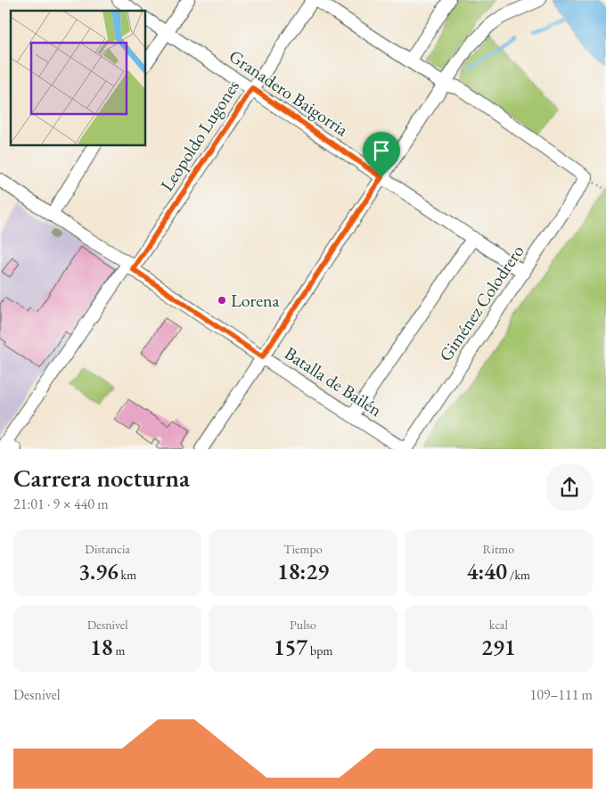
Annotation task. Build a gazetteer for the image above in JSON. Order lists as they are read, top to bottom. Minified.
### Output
{"streets":{"street":["Granadero Baigorria","Leopoldo Lugones","Giménez Colodrero","Batalla de Bailén"]},"crossings":[["Granadero Baigorria","Leopoldo Lugones"],["Granadero Baigorria","Giménez Colodrero"],["Leopoldo Lugones","Batalla de Bailén"],["Giménez Colodrero","Batalla de Bailén"]],"places":["Lorena"],"page":{"heading":["Carrera nocturna","21:01 · 9 × 440 m"],"stats":[["Distancia","3.96 km"],["Tiempo","18:29"],["Ritmo","4:40 /km"],["Desnivel","18 m"],["Pulso","157 bpm"],["kcal","291"]],"chart":["Desnivel","109–111 m"]}}
